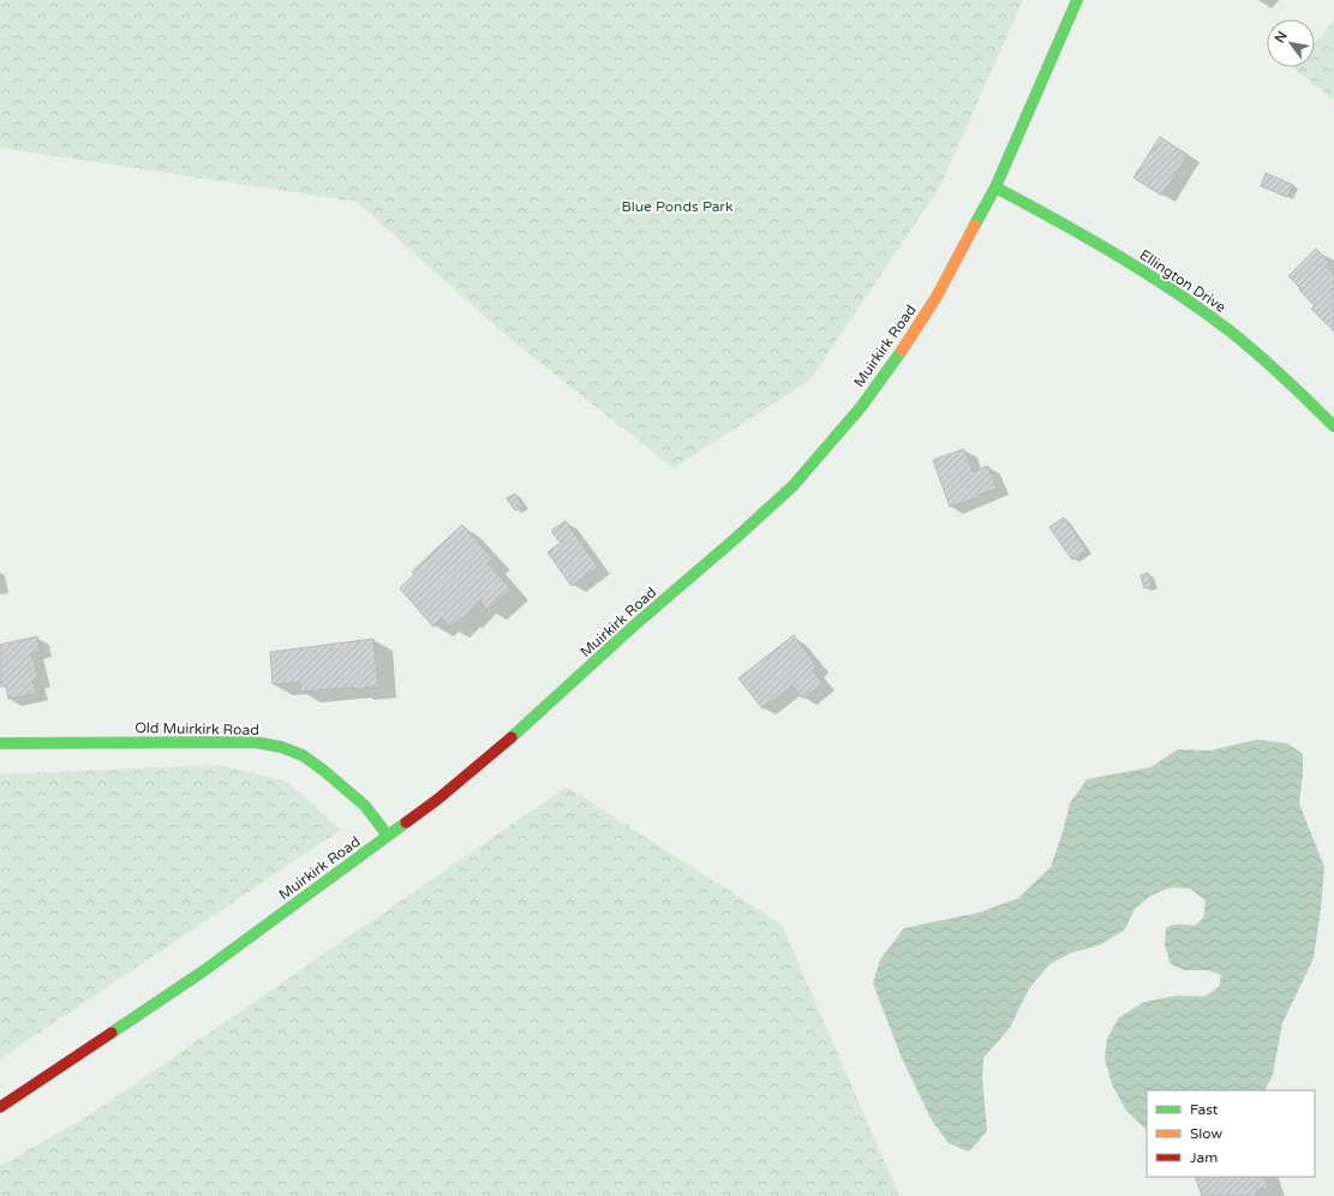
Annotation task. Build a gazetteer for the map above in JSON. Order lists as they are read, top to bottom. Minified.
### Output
{"streets":{"main road":["Ellington Drive","Muirkirk Road","Old Muirkirk Road"]},"crossings":[["Ellington Drive","Muirkirk Road"],["Muirkirk Road","Old Muirkirk Road"]],"parks":["Blue Ponds Park"],"legend":["Fast","Slow","Jam"],"north":"top left"}
